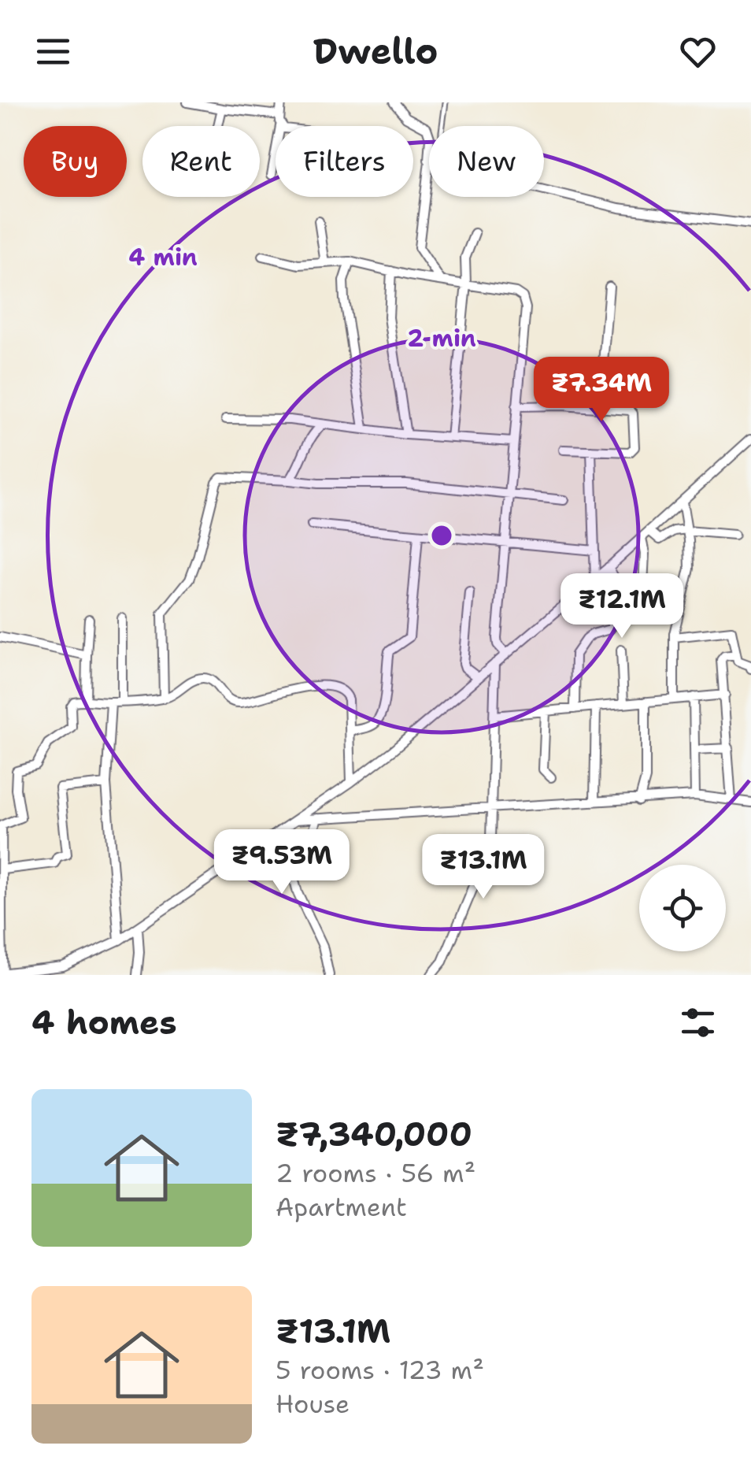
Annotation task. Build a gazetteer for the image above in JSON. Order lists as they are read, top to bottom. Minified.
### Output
{"page":{"header":"Dwello","chip":["Buy","Rent","Filters","New"],"price":["₹7.34M","₹12.1M","₹9.53M","₹13.1M"],"heading":"4 homes","list":[{"name":"₹7,340,000","note":"2 rooms · 56 m² · Apartment"},{"name":"₹13.1M","note":"5 rooms · 123 m² · House"}]},"rings":["4 min","2 min"]}
